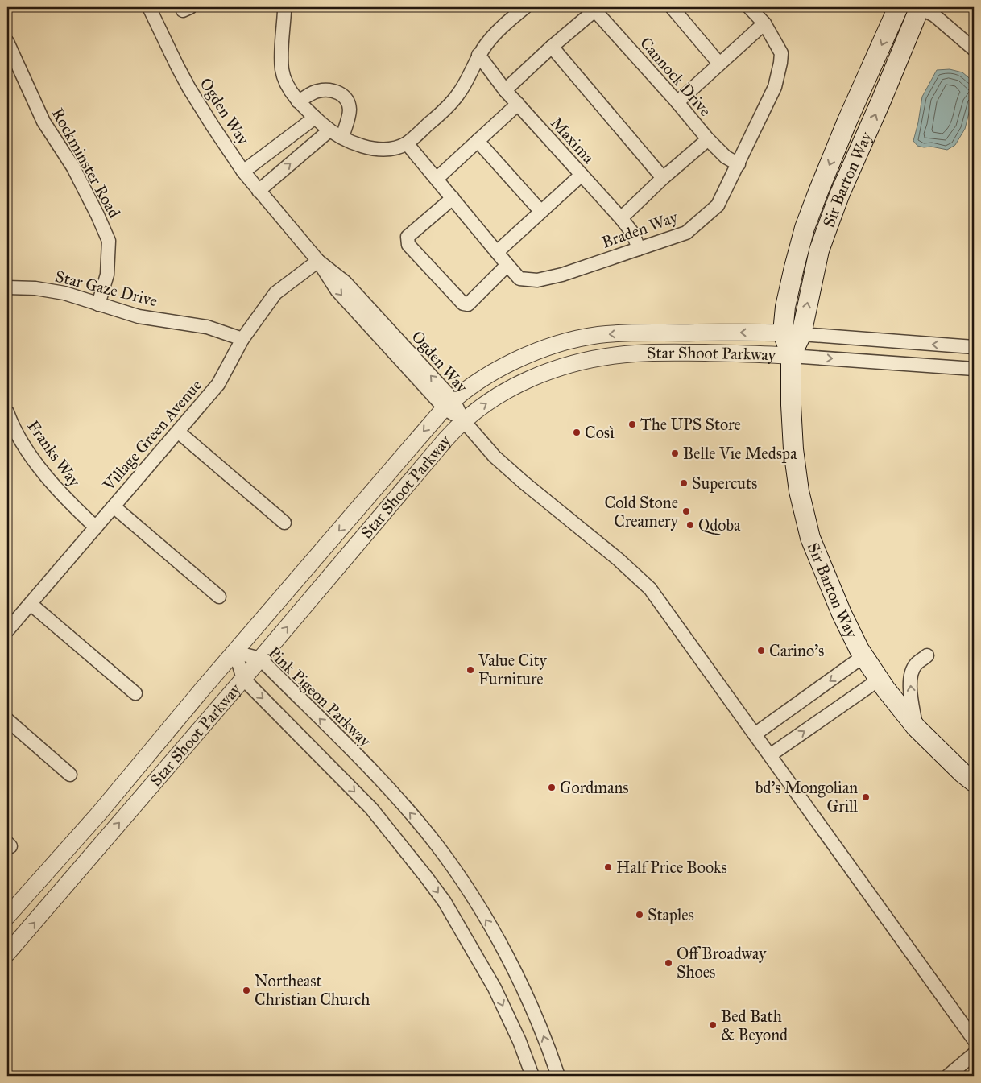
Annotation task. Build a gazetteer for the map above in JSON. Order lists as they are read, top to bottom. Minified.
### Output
{"streets":{"main road":["Sir Barton Way"],"street":["Cannock Drive","Ogden Way","Maxima","Rockminster Road","Braden Way","Star Gaze Drive","Star Shoot Parkway","Village Green Avenue","Franks Way","Pink Pigeon Parkway"]},"crossings":[["Cannock Drive","Braden Way"],["Ogden Way","Star Shoot Parkway"],["Ogden Way","Village Green Avenue"],["Maxima","Braden Way"],["Rockminster Road","Star Gaze Drive"],["Sir Barton Way","Star Shoot Parkway"],["Star Gaze Drive","Village Green Avenue"],["Star Shoot Parkway","Pink Pigeon Parkway"],["Village Green Avenue","Franks Way"]],"places":["The UPS Store","Così","Belle Vie Medspa","Supercuts","Cold Stone Creamery","Qdoba","Carino's","Value City Furniture","Gordmans","bd's Mongolian Grill","Half Price Books","Staples","Off Broadway Shoes","Northeast Christian Church","Bed Bath & Beyond"]}
